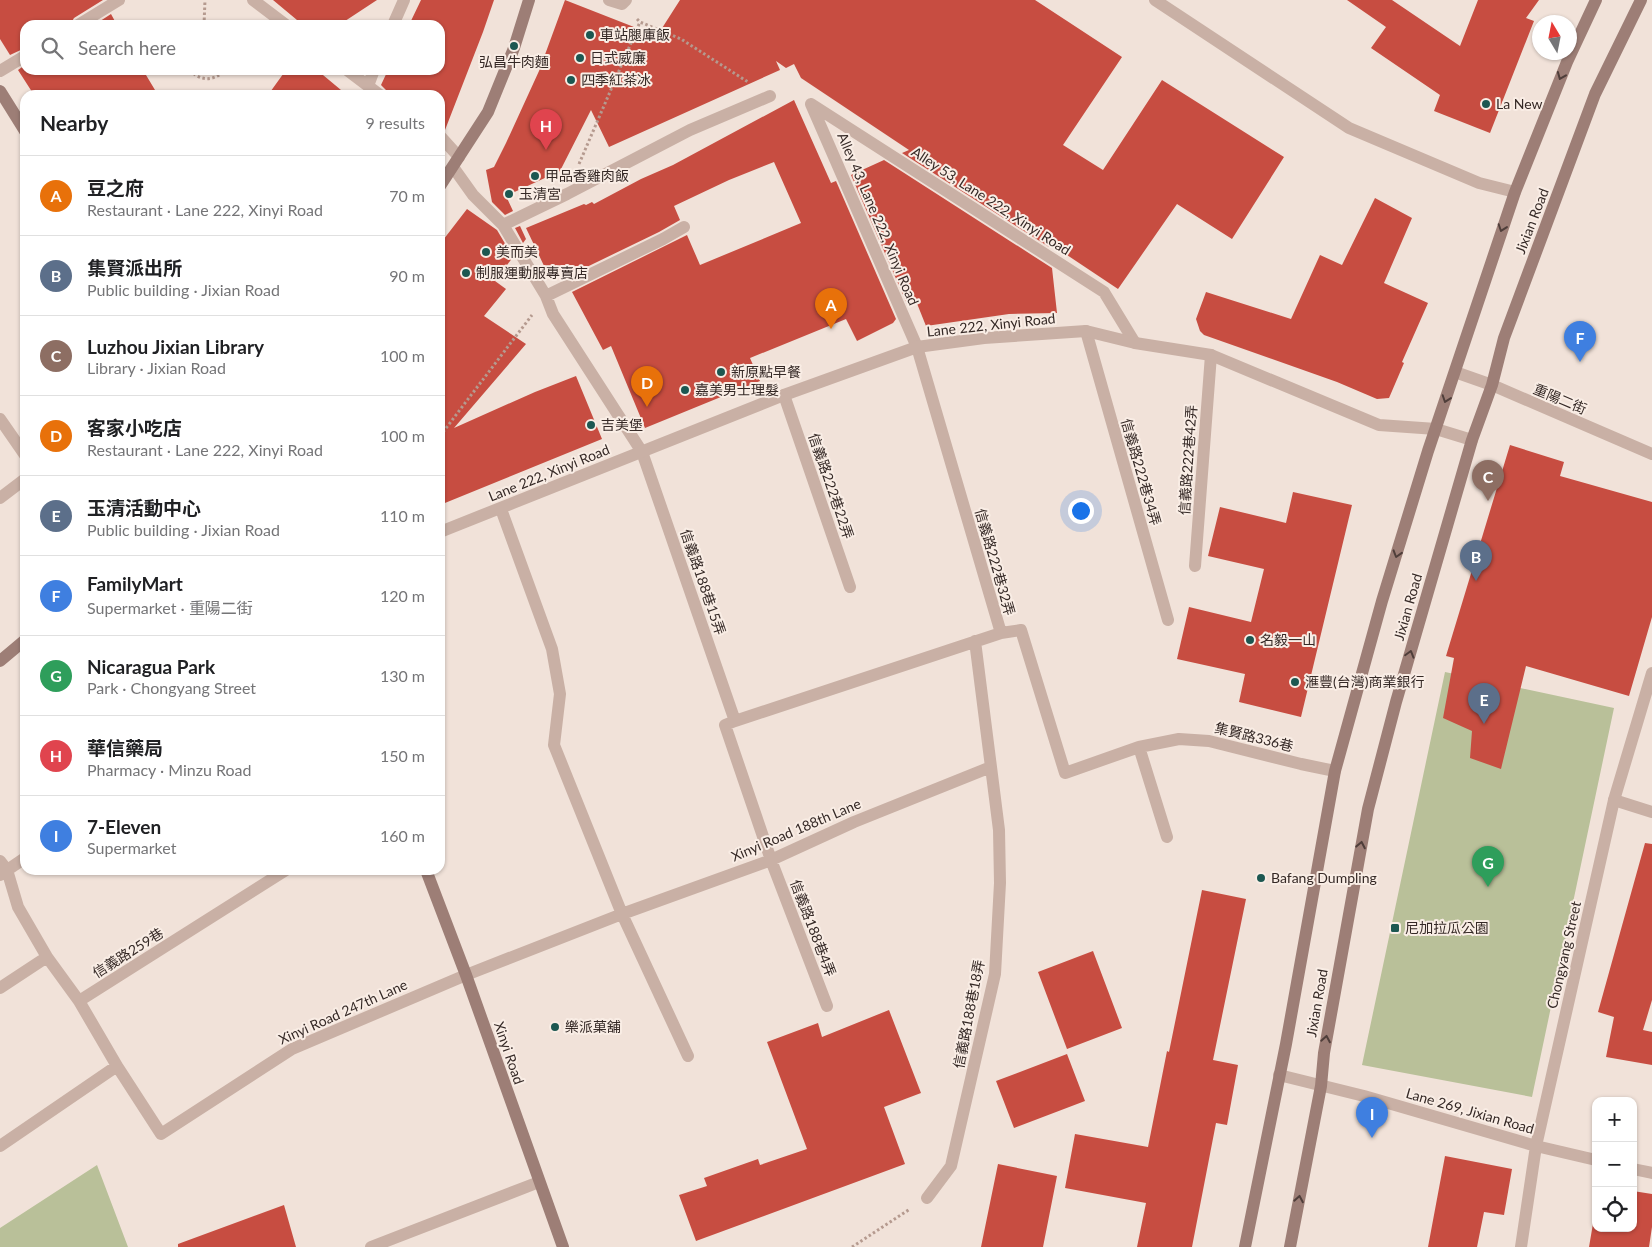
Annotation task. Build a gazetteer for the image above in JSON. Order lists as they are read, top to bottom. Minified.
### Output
{"streets":{"main road":["Jixian Road","Xinyi Road"],"street":["Alley 53, Lane 222, Xinyi Road","Alley 43, Lane 222, Xinyi Road","Lane 222, Xinyi Road","重陽二街","信義路222巷42弄","信義路222巷34弄","信義路222巷22弄","信義路222巷32弄","信義路188巷15弄","集賢路336巷","Xinyi Road 188th Lane","信義路188巷4弄","信義路259巷","Chongyang Street","Xinyi Road 247th Lane","信義路188巷18弄","Lane 269, Jixian Road"]},"crossings":[["Alley 53, Lane 222, Xinyi Road","Alley 43, Lane 222, Xinyi Road"],["Alley 53, Lane 222, Xinyi Road","Lane 222, Xinyi Road"],["Alley 43, Lane 222, Xinyi Road","Lane 222, Xinyi Road"],["Alley 43, Lane 222, Xinyi Road","信義路222巷32弄"],["Jixian Road","Lane 222, Xinyi Road"],["Jixian Road","重陽二街"],["Jixian Road","集賢路336巷"],["Jixian Road","Lane 269, Jixian Road"],["Lane 222, Xinyi Road","信義路222巷42弄"],["Lane 222, Xinyi Road","信義路222巷34弄"],["Lane 222, Xinyi Road","信義路222巷22弄"],["Lane 222, Xinyi Road","信義路222巷32弄"],["Lane 222, Xinyi Road","信義路188巷15弄"],["信義路222巷32弄","集賢路336巷"],["Xinyi Road 188th Lane","信義路188巷4弄"],["Xinyi Road 188th Lane","Xinyi Road 247th Lane"],["Xinyi Road 188th Lane","信義路188巷18弄"],["Xinyi Road 188th Lane","Xinyi Road"],["Chongyang Street","Lane 269, Jixian Road"],["Xinyi Road 247th Lane","Xinyi Road"]],"places":{"other":["車站腿庫飯","弘昌牛肉麵","日式威廉","四季紅茶冰","La New","甲品香雞肉飯","玉清宮","美而美","制服運動服專賣店","新原點早餐","嘉美男士理髮","吉美堡","名毅一山","滙豐(台灣)商業銀行","Bafang Dumpling","樂派菓舖"],"transit":["尼加拉瓜公園"]},"north":"top","page":{"search":"Search here","heading":["Nearby","9 results"],"pins":["H","A","F","D","C","B","E","G","I"],"list":[{"mark":"A","name":"豆之府","note":"Restaurant · Lane 222, Xinyi Road","value":"70 m"},{"mark":"B","name":"集賢派出所","note":"Public building · Jixian Road","value":"90 m"},{"mark":"C","name":"Luzhou Jixian Library","note":"Library · Jixian Road","value":"100 m"},{"mark":"D","name":"客家小吃店","note":"Restaurant · Lane 222, Xinyi Road","value":"100 m"},{"mark":"E","name":"玉清活動中心","note":"Public building · Jixian Road","value":"110 m"},{"mark":"F","name":"FamilyMart","note":"Supermarket · 重陽二街","value":"120 m"},{"mark":"G","name":"Nicaragua Park","note":"Park · Chongyang Street","value":"130 m"},{"mark":"H","name":"華信藥局","note":"Pharmacy · Minzu Road","value":"150 m"},{"mark":"I","name":"7-Eleven","note":"Supermarket","value":"160 m"}],"map_buttons":["+","−"]}}
